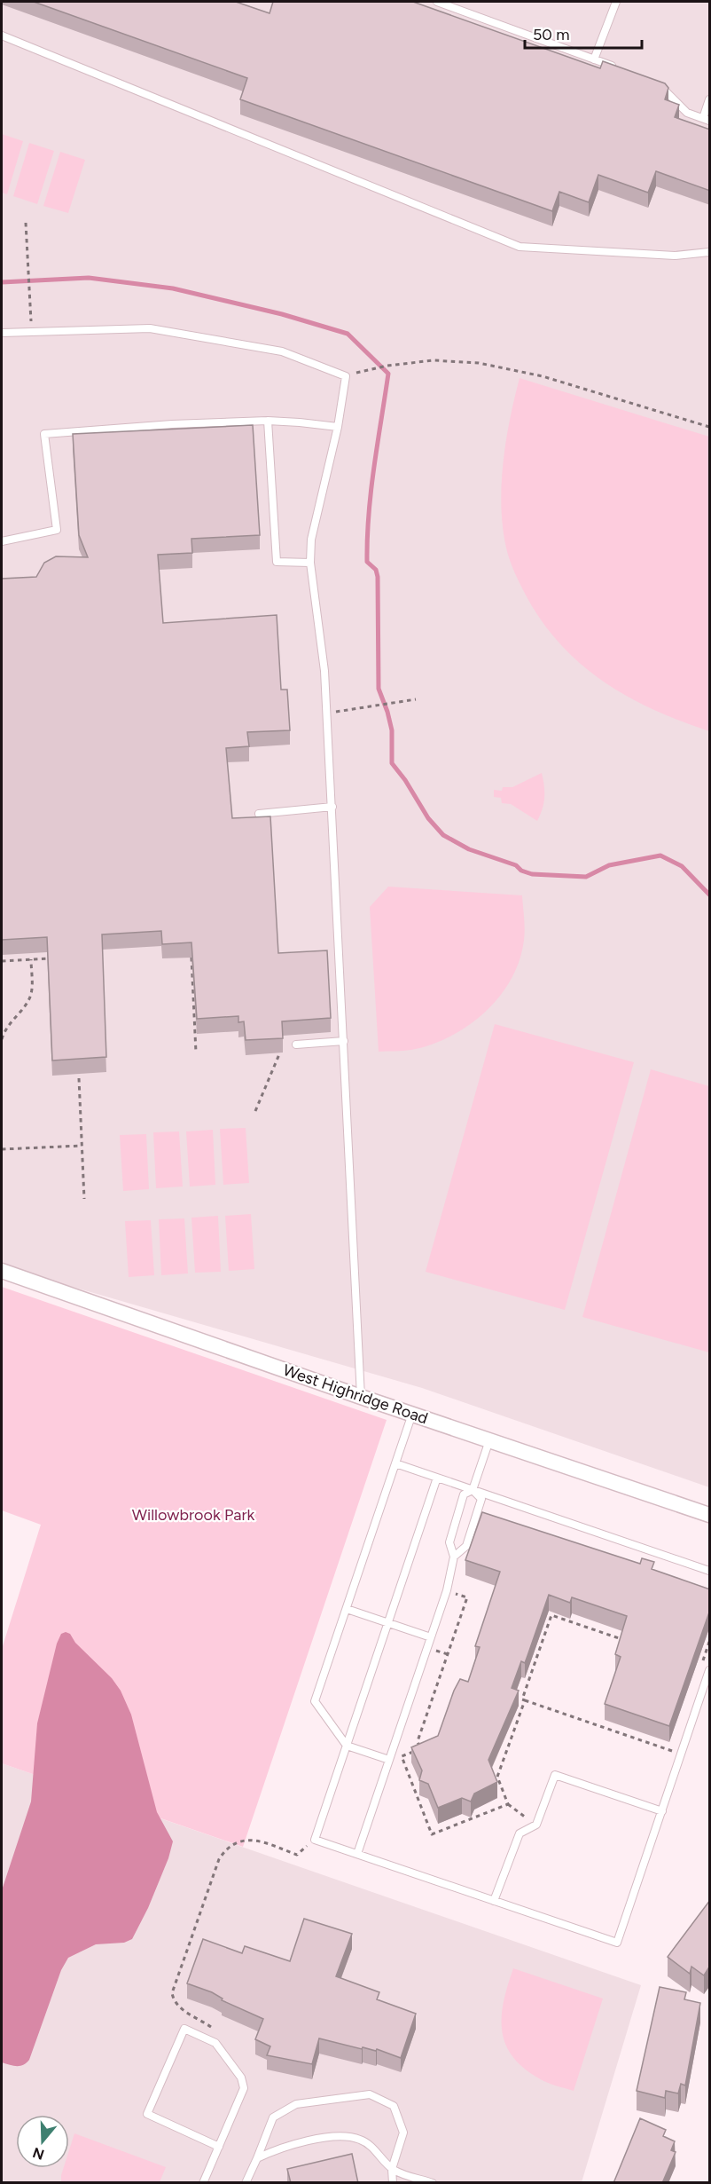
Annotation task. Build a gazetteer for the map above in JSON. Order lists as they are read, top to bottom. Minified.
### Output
{"streets":{"street":["West Highridge Road"]},"parks":["Willowbrook Park"],"scale_bar":"50 m","north":"bottom"}
